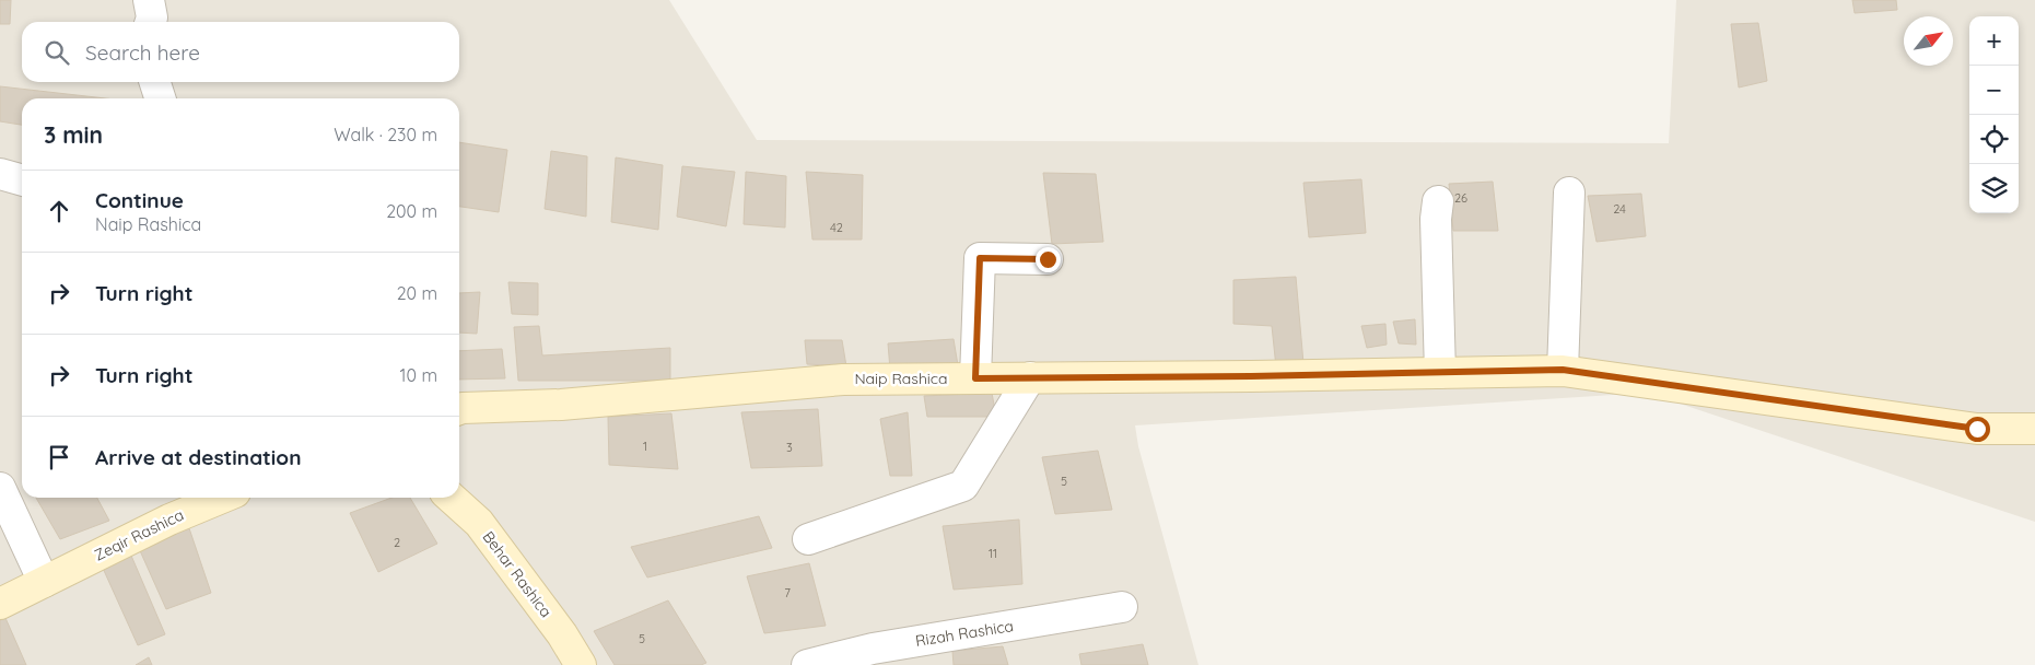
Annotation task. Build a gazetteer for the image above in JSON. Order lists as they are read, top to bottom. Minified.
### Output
{"streets":{"street":["Naip Rashica","Zeqir Rashica","Behar Rashica","Rizah Rashica"]},"house_numbers":["26","24","42","1","3","5","2","11","7","5"],"north":"top right","page":{"map_buttons":["+","−"],"search":"Search here","heading":["3 min","Walk · 230 m"],"list":[["Continue","Naip Rashica","200 m"],["Turn right","20 m"],["Turn right","10 m"],"Arrive at destination"]}}
